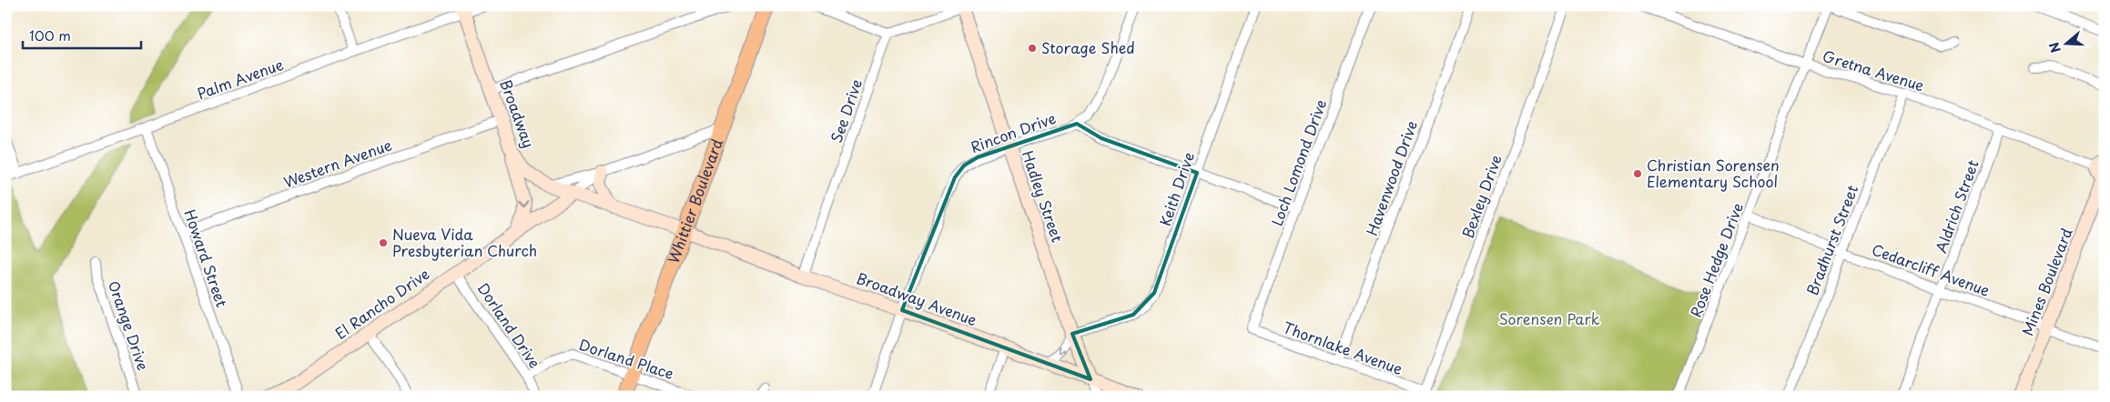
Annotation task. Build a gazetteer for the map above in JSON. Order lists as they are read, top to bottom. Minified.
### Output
{"streets":{"main road":["Whittier Boulevard"],"street":["Gretna Avenue","Palm Avenue","See Drive","Broadway","Rincon Drive","Loch Lomond Drive","Western Avenue","Havenwood Drive","Keith Drive","Hadley Street","Bexley Drive","Aldrich Street","Bradhurst Street","Howard Street","Rose Hedge Drive","Cedarcliff Avenue","Mines Boulevard","Broadway Avenue","El Rancho Drive","Orange Drive","Dorland Drive","Thornlake Avenue","Dorland Place"]},"crossings":[["Gretna Avenue","Aldrich Street"],["Gretna Avenue","Bradhurst Street"],["Gretna Avenue","Rose Hedge Drive"],["Gretna Avenue","Mines Boulevard"],["Palm Avenue","Broadway"],["Palm Avenue","Howard Street"],["See Drive","Broadway Avenue"],["Broadway","Western Avenue"],["Broadway","Whittier Boulevard"],["Broadway","Broadway Avenue"],["Broadway","El Rancho Drive"],["Rincon Drive","Hadley Street"],["Rincon Drive","Broadway Avenue"],["Loch Lomond Drive","Thornlake Avenue"],["Western Avenue","Howard Street"],["Havenwood Drive","Thornlake Avenue"],["Keith Drive","Hadley Street"],["Hadley Street","Broadway Avenue"],["Bexley Drive","Thornlake Avenue"],["Whittier Boulevard","Broadway Avenue"],["Whittier Boulevard","El Rancho Drive"],["Whittier Boulevard","Dorland Place"],["Aldrich Street","Cedarcliff Avenue"],["Bradhurst Street","Cedarcliff Avenue"],["Rose Hedge Drive","Cedarcliff Avenue"],["Cedarcliff Avenue","Mines Boulevard"],["El Rancho Drive","Dorland Drive"],["Dorland Drive","Dorland Place"]],"parks":["Sorensen Park"],"places":["Storage Shed","Christian Sorensen Elementary School","Nueva Vida Presbyterian Church"],"scale_bar":"100 m","north":"left"}
